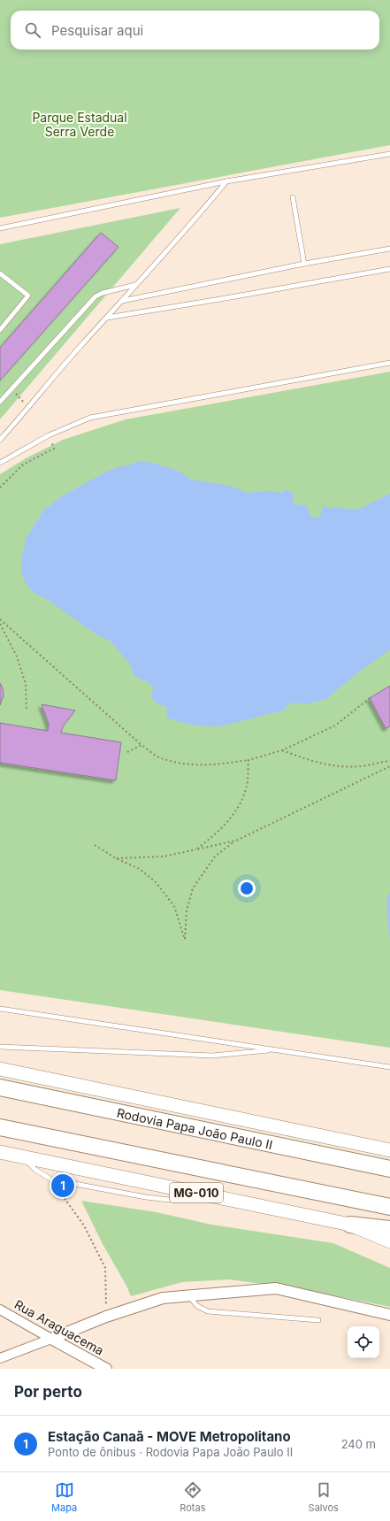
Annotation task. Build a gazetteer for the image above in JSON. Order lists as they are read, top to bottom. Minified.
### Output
{"streets":{"highway":["Rodovia Papa João Paulo II","MG-010"],"street":["Rua Araguacema"]},"parks":["Parque Estadual Serra Verde"],"page":{"search":"Pesquisar aqui","pins":"1","heading":"Por perto","list":[{"mark":"1","name":"Estação Canaã - MOVE Metropolitano","note":"Ponto de ônibus · Rodovia Papa João Paulo II","value":"240 m"}],"nav":["Mapa","Rotas","Salvos"]}}
